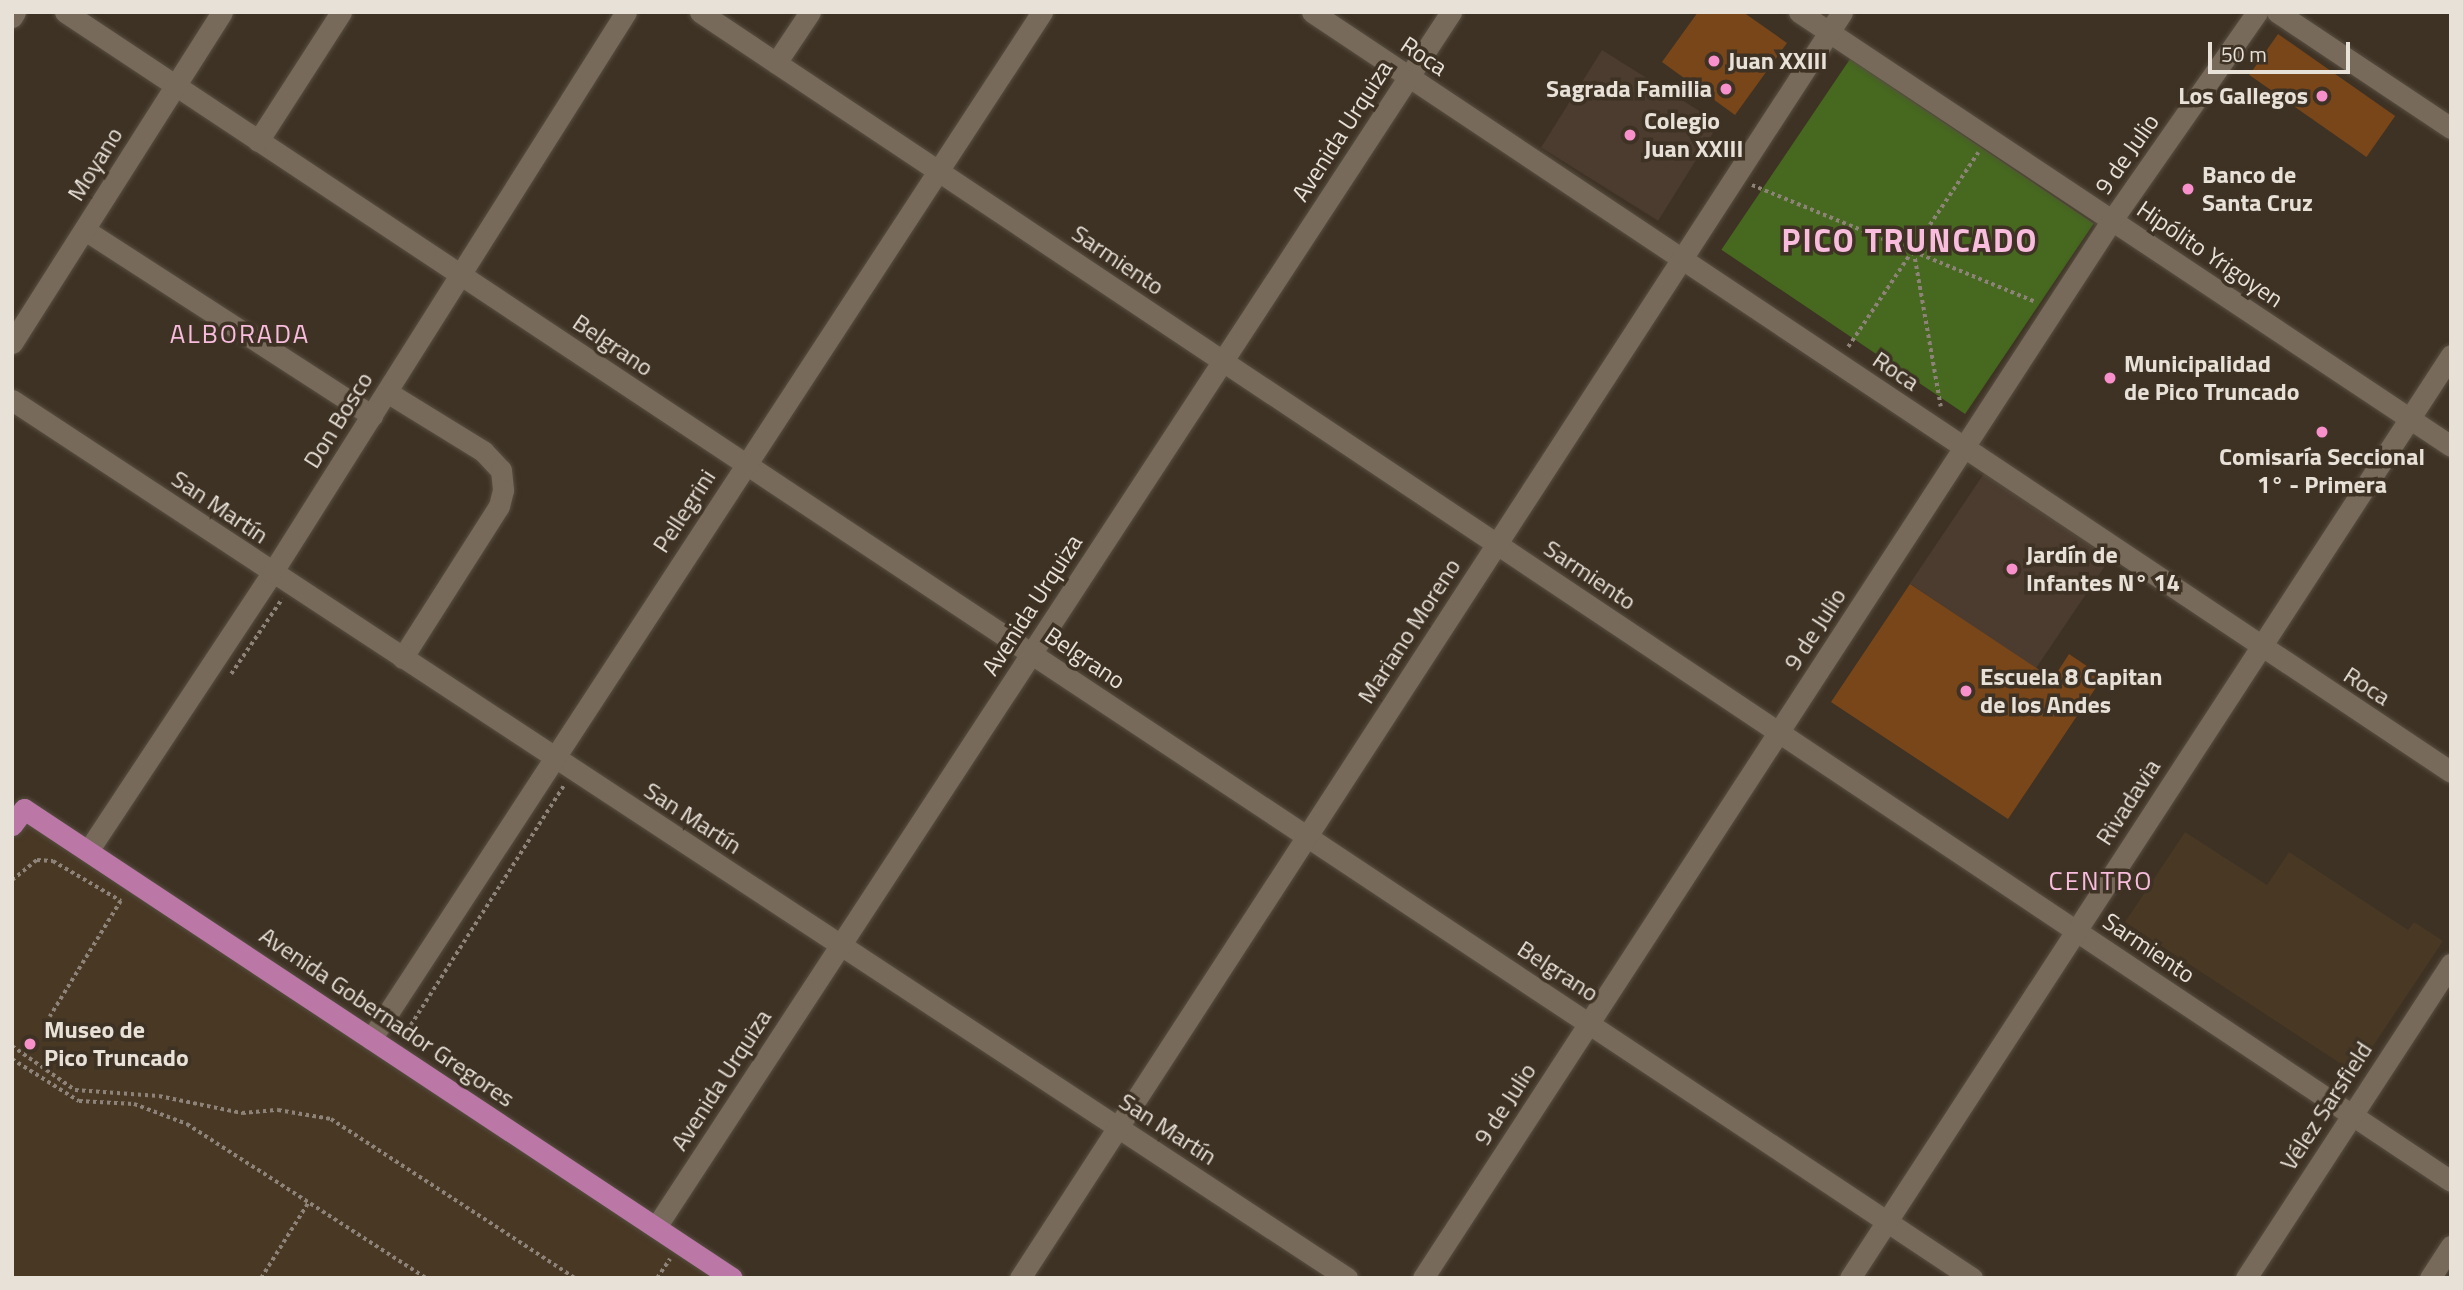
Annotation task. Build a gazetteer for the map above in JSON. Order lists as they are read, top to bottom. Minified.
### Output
{"streets":{"main road":["Avenida Gobernador Gregores"],"street":["Roca","Avenida Urquiza","9 de Julio","Moyano","Hipólito Yrigoyen","Sarmiento","Belgrano","Don Bosco","San Martín","Pellegrini","Mariano Moreno","Rivadavia","Vélez Sarsfield"]},"crossings":[["Roca","Avenida Urquiza"],["Roca","9 de Julio"],["Roca","Mariano Moreno"],["Roca","Rivadavia"],["Avenida Urquiza","Sarmiento"],["Avenida Urquiza","Belgrano"],["Avenida Urquiza","San Martín"],["Avenida Urquiza","Avenida Gobernador Gregores"],["9 de Julio","Hipólito Yrigoyen"],["9 de Julio","Sarmiento"],["9 de Julio","Belgrano"],["Moyano","Belgrano"],["Hipólito Yrigoyen","Mariano Moreno"],["Hipólito Yrigoyen","Rivadavia"],["Sarmiento","Pellegrini"],["Sarmiento","Mariano Moreno"],["Sarmiento","Rivadavia"],["Sarmiento","Vélez Sarsfield"],["Belgrano","Don Bosco"],["Belgrano","Pellegrini"],["Belgrano","Mariano Moreno"],["Belgrano","Rivadavia"],["Don Bosco","San Martín"],["Don Bosco","Avenida Gobernador Gregores"],["San Martín","Pellegrini"],["San Martín","Mariano Moreno"],["Pellegrini","Avenida Gobernador Gregores"]],"districts":["PICO TRUNCADO","ALBORADA","CENTRO"],"places":["Juan XXIII","Sagrada Familia","Los Gallegos","Colegio Juan XXIII","Banco de Santa Cruz","Municipalidad de Pico Truncado","Comisaría Seccional 1° - Primera","Jardín de Infantes N° 14","Escuela 8 Capitan de los Andes","Museo de Pico Truncado"],"scale_bar":"50 m"}
